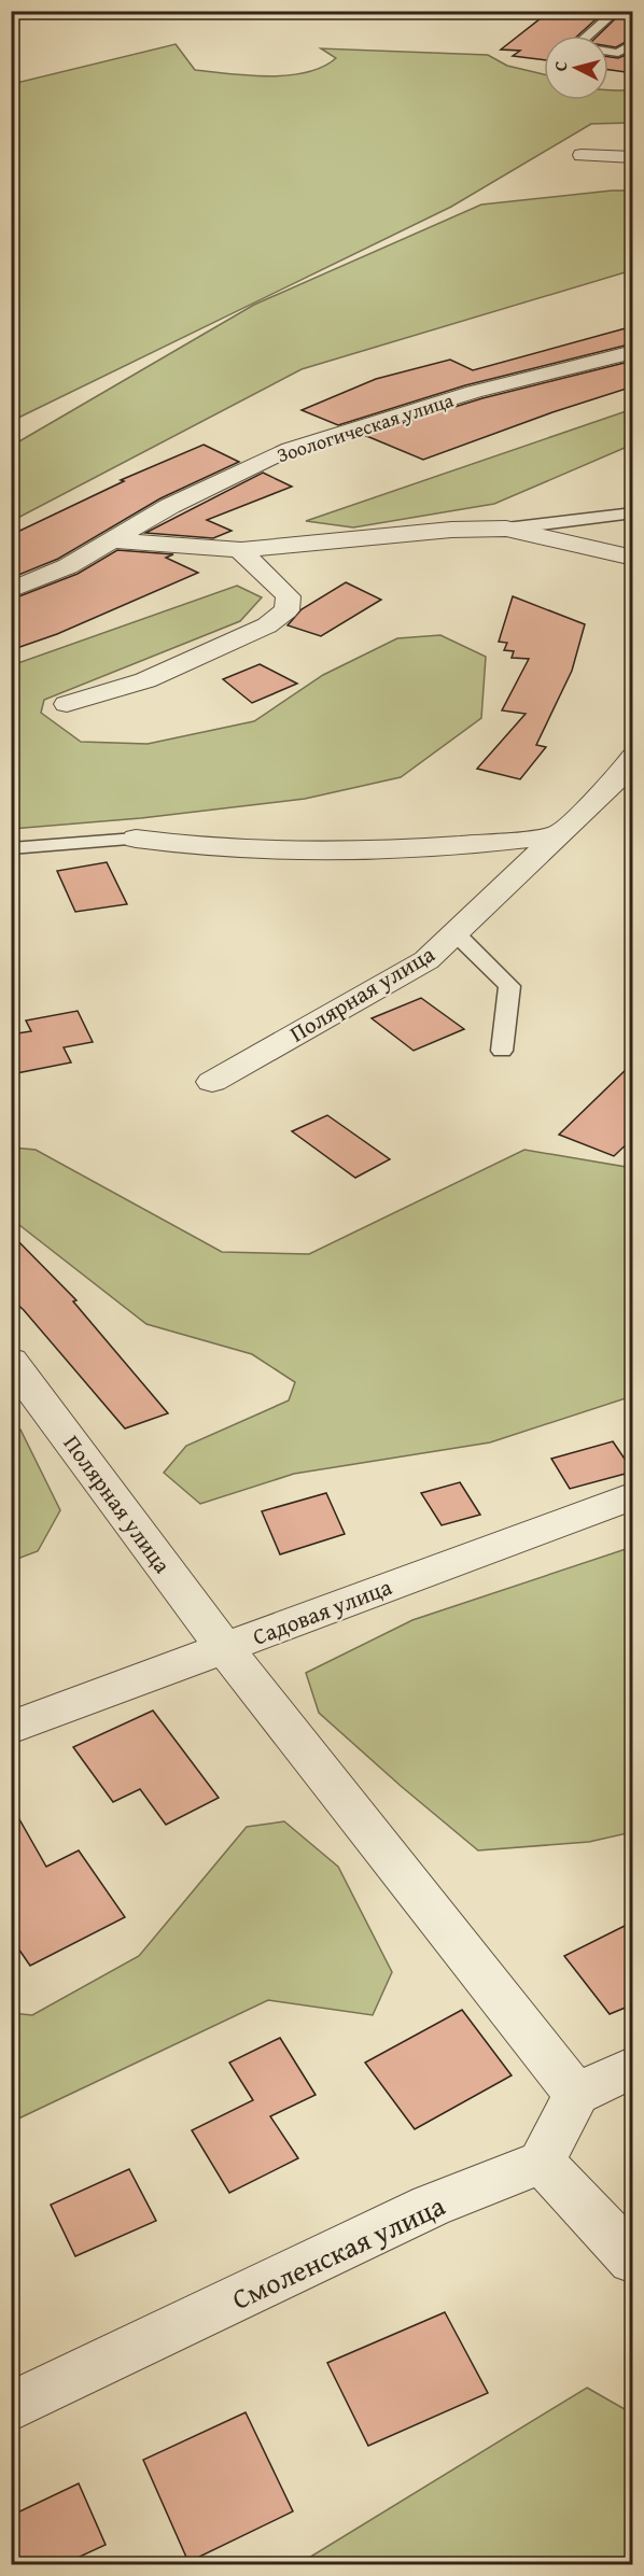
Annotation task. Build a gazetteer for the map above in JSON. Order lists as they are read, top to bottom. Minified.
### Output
{"streets":{"street":["Зоологическая улица","Полярная улица","Садовая улица","Смоленская улица"]},"crossings":[["Полярная улица","Садовая улица"]],"north":"left"}
